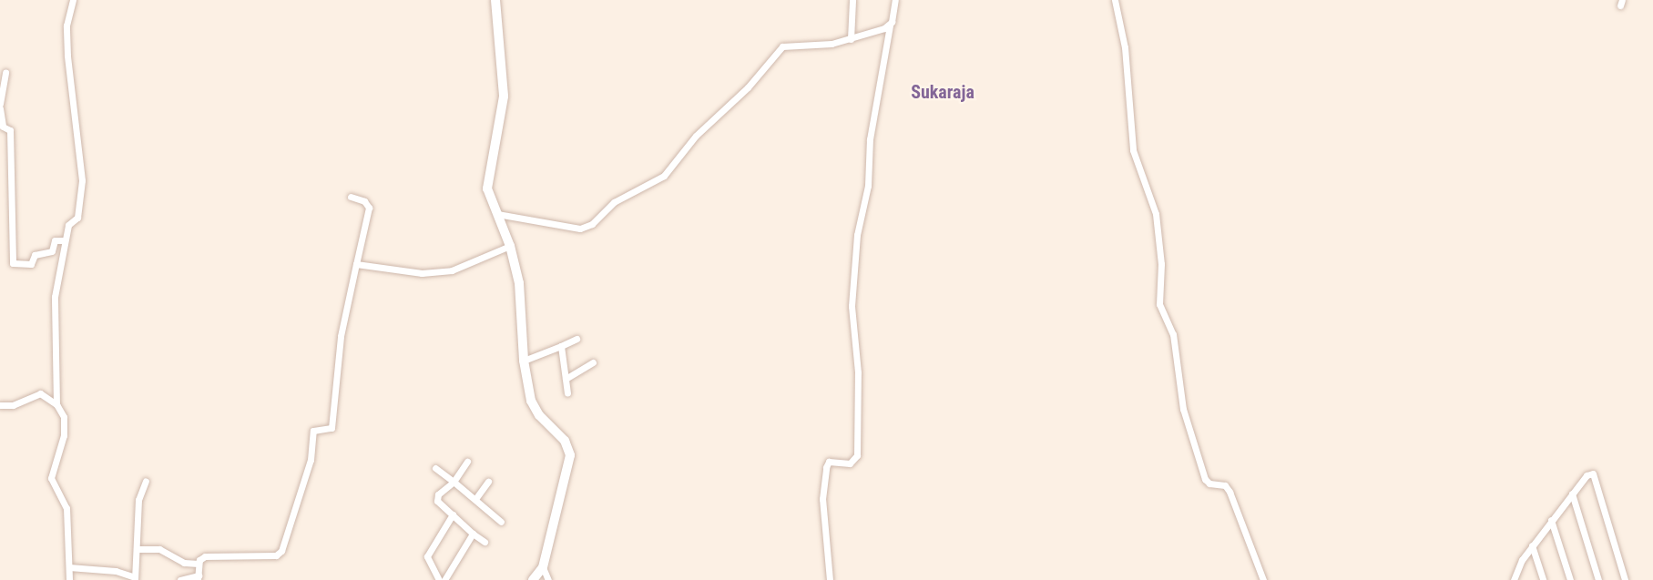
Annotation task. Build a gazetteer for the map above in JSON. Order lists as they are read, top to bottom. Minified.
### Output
{"districts":["Sukaraja"]}
